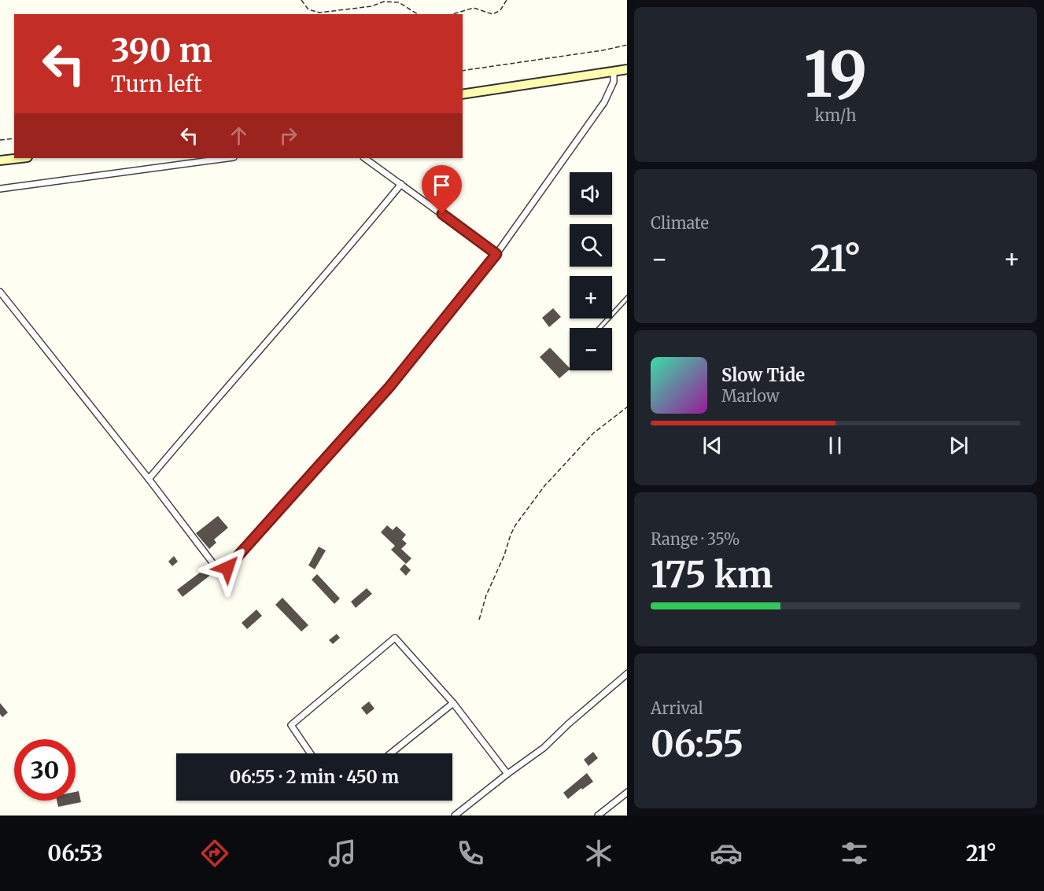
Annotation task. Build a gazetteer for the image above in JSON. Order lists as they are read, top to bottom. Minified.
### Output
{"page":{"tile":[["19","km/h"],"Climate",["Range · 35%","175 km"],["Arrival","06:55"]],"turn":["390 m","Turn left"],"map_buttons":["+","−"],"heat":["−","21°","+"],"song":["Slow Tide","Marlow"],"limit":"30","trip":"06:55 · 2 min · 450 m","tabs":["06:53","21°"]}}
